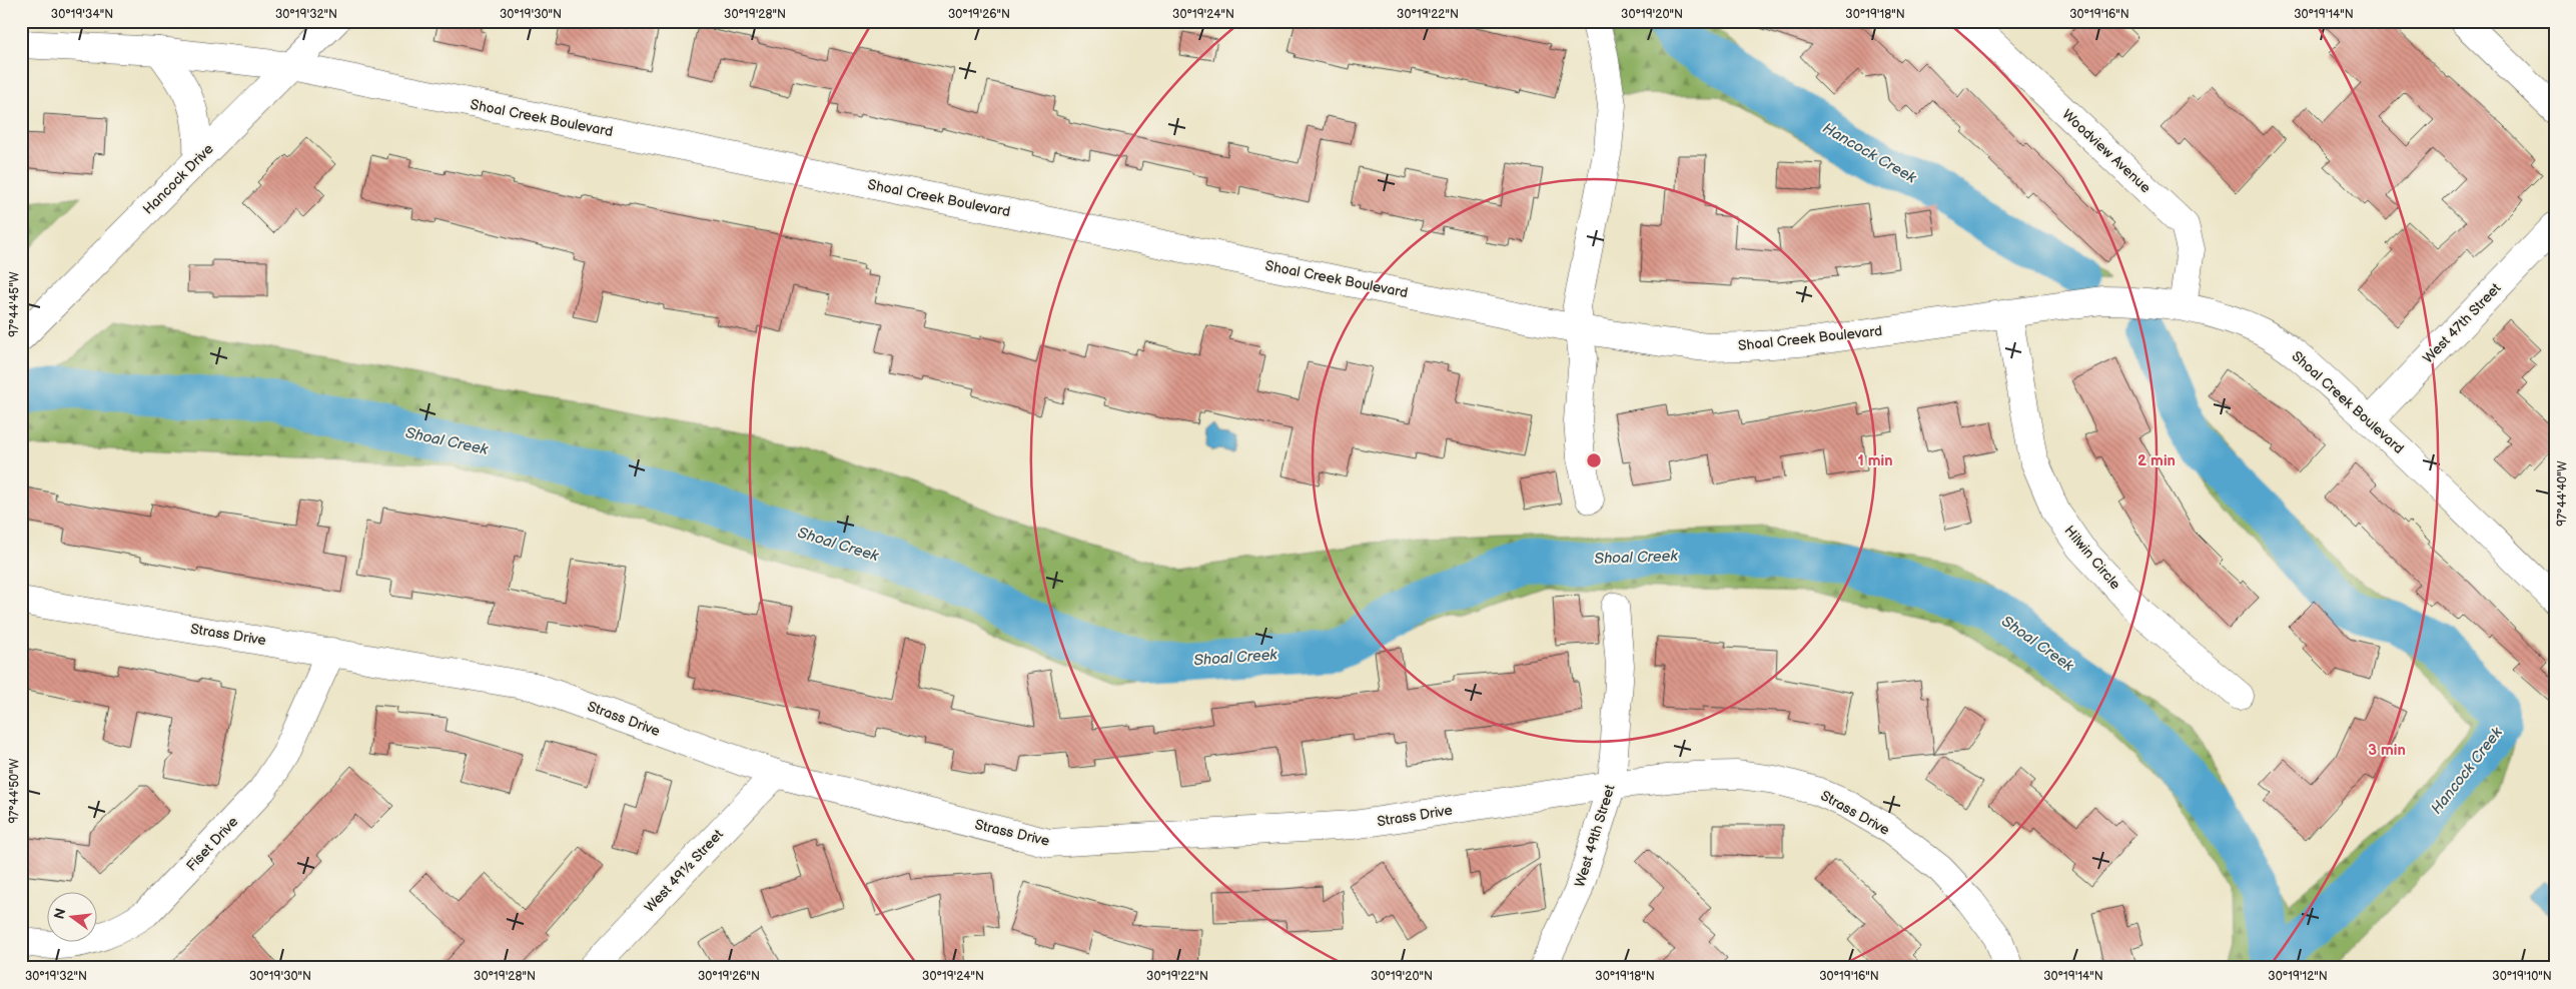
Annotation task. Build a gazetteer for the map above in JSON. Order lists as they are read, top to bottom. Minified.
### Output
{"streets":{"street":["Shoal Creek Boulevard","Woodview Avenue","Hancock Drive","West 47th Street","Hilwin Circle","Strass Drive","West 49th Street","Fiset Drive","West 49½ Street"]},"crossings":[["Shoal Creek Boulevard","Woodview Avenue"],["Shoal Creek Boulevard","Hancock Drive"],["Shoal Creek Boulevard","West 47th Street"],["Shoal Creek Boulevard","Hilwin Circle"],["Strass Drive","West 49th Street"],["Strass Drive","Fiset Drive"],["Strass Drive","West 49½ Street"]],"water":["Hancock Creek","Shoal Creek"],"north":"left","coordinates":["30°19'34\"N","30°19'32\"N","30°19'30\"N","30°19'28\"N","30°19'26\"N","30°19'24\"N","30°19'22\"N","30°19'20\"N","30°19'18\"N","30°19'16\"N","30°19'14\"N","97°44'45\"W","97°44'40\"W","97°44'50\"W","30°19'12\"N","30°19'10\"N"],"rings":["1 min","2 min","3 min"]}
